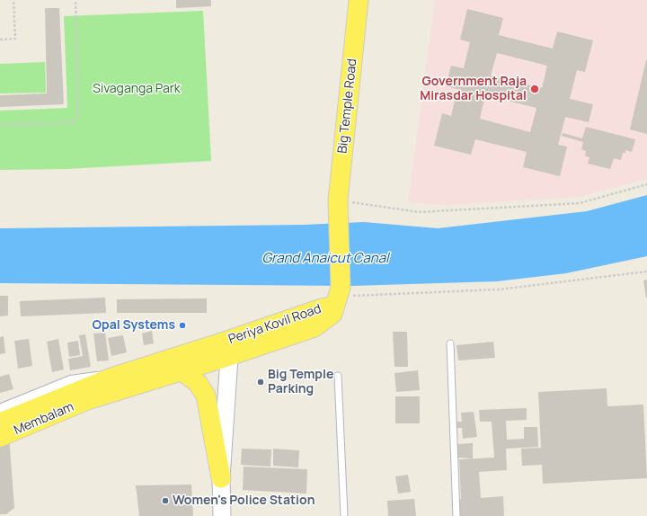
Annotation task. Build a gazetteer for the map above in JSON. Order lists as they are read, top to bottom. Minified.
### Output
{"streets":{"main road":["Big Temple Road","Periya Kovil Road","Membalam"]},"crossings":[["Big Temple Road","Periya Kovil Road"],["Periya Kovil Road","Membalam"]],"water":["Grand Anaicut Canal"],"parks":["Sivaganga Park"],"places":["Government Raja Mirasdar Hospital","Opal Systems","Big Temple Parking","Women's Police Station"]}
